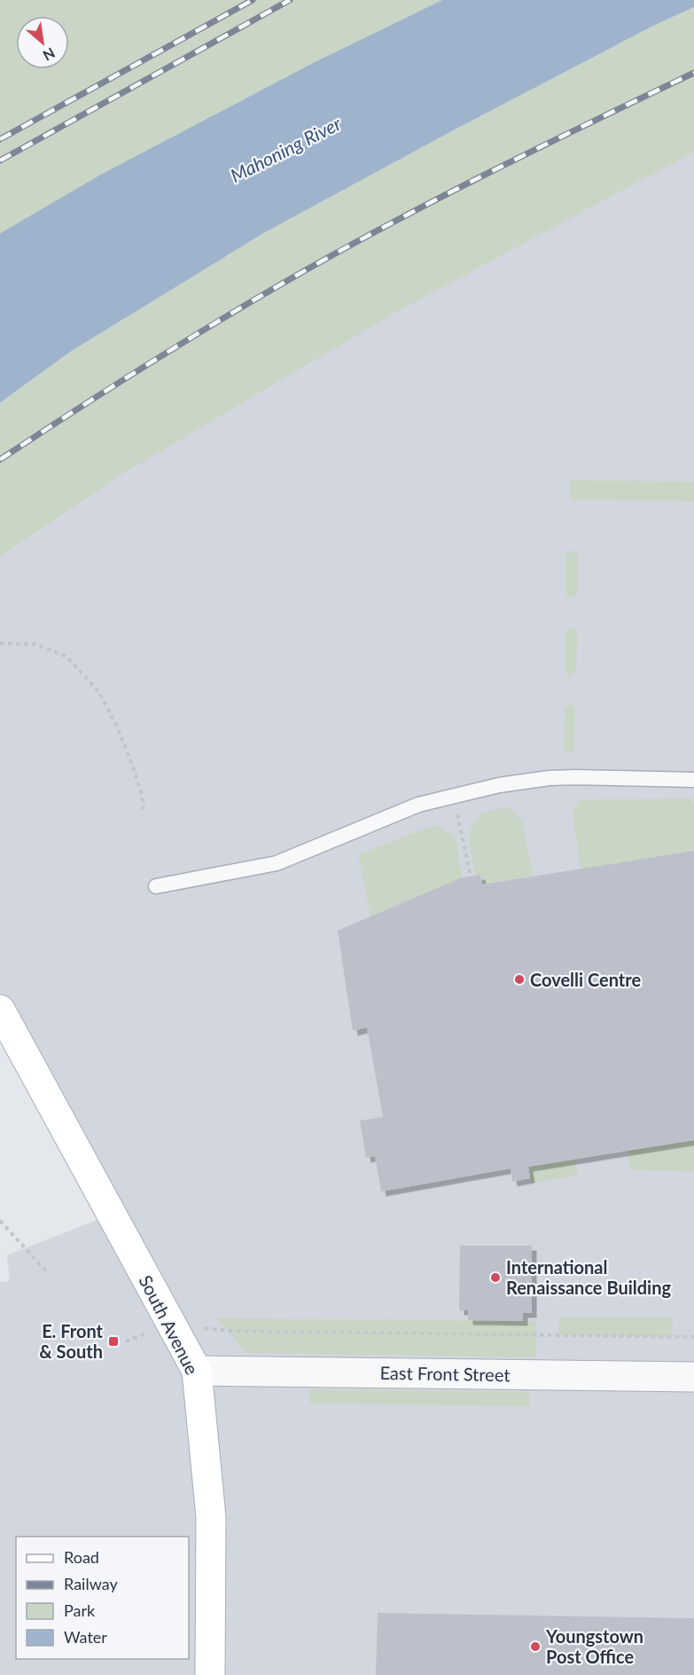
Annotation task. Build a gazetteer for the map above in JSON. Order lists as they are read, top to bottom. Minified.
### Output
{"streets":{"main road":["South Avenue"],"street":["East Front Street"]},"crossings":[["South Avenue","East Front Street"]],"water":["Mahoning River"],"places":{"other":["Covelli Centre","International Renaissance Building","Youngstown Post Office"],"transit":["E. Front & South"]},"legend":["Road","Railway","Park","Water"],"north":"bottom right"}
